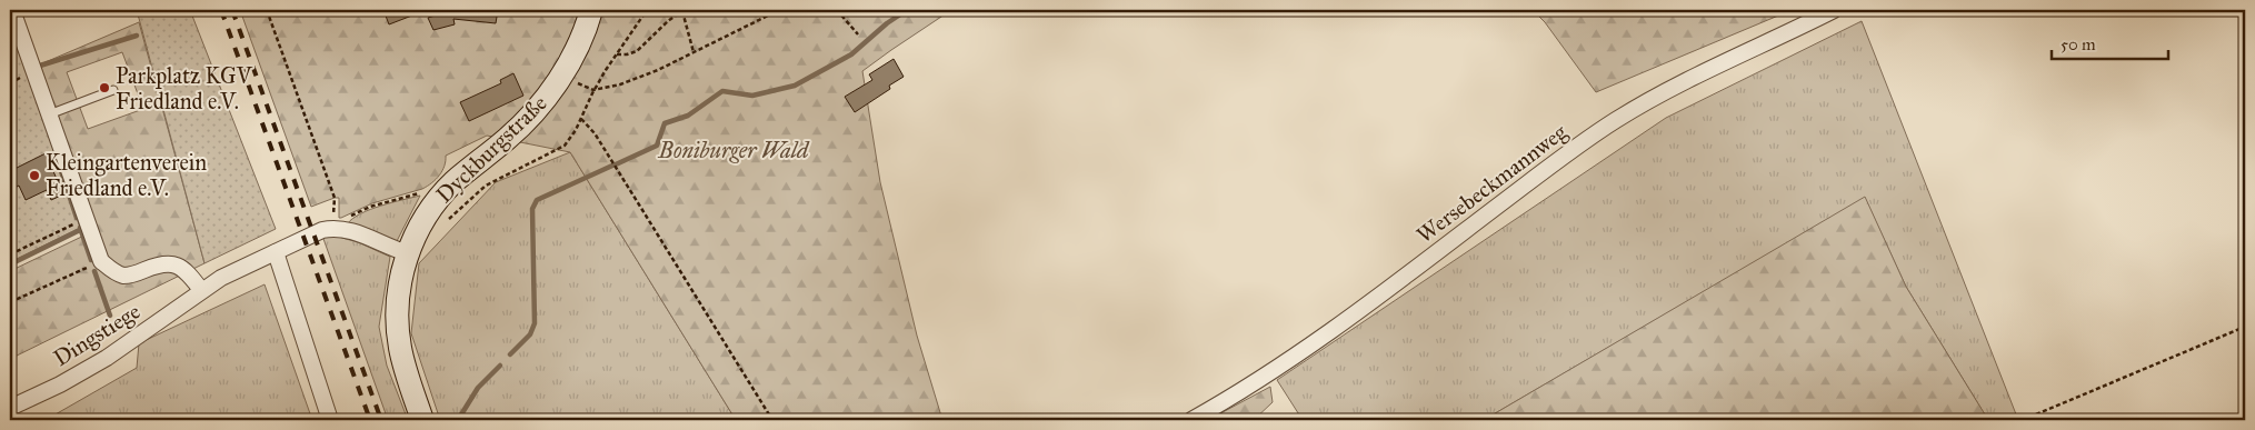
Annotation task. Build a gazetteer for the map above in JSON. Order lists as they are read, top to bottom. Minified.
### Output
{"streets":{"street":["Dyckburgstraße","Wersebeckmannweg","Dingstiege"]},"parks":["Boniburger Wald"],"places":["Parkplatz KGV Friedland e.V.","Kleingartenverein Friedland e.V."],"scale_bar":"50 m"}
